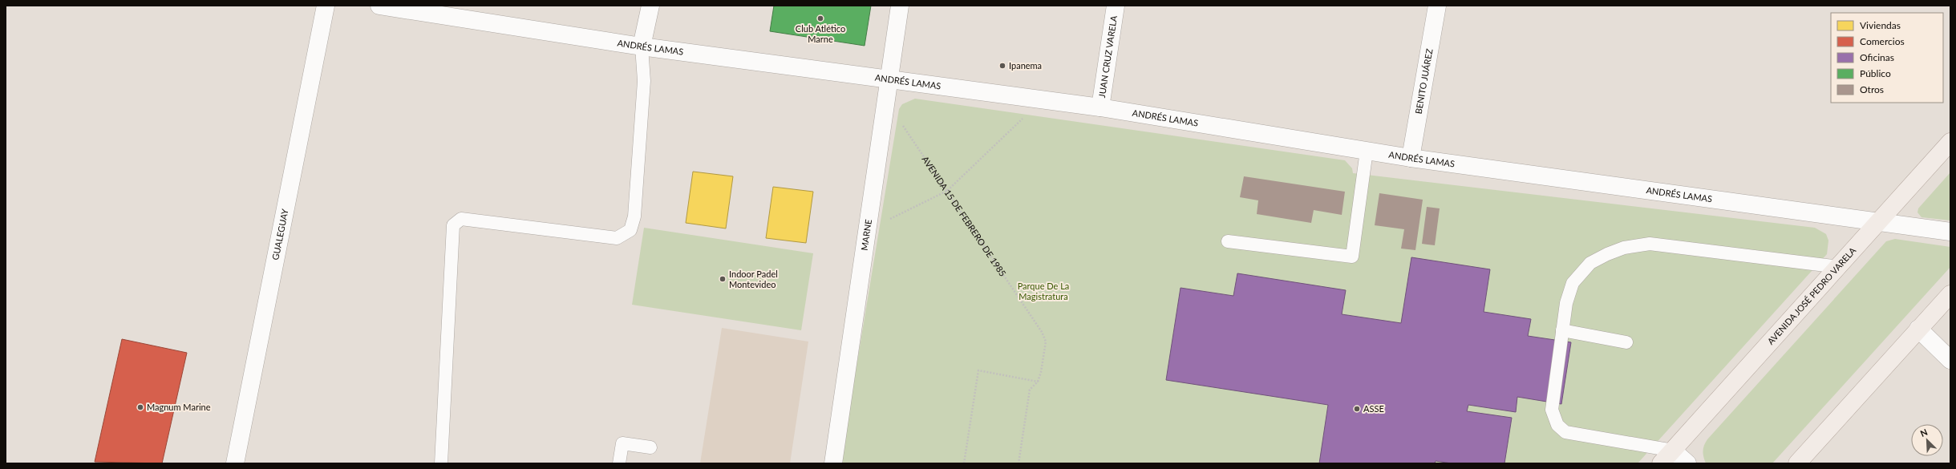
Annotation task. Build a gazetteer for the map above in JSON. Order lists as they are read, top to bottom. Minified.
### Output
{"streets":{"main road":["AVENIDA JOSÉ PEDRO VARELA"],"street":["ANDRÉS LAMAS","JUAN CRUZ VARELA","BENITO JUÁREZ","GUALEGUAY","MARNE"],"path":["AVENIDA 15 DE FEBRERO DE 1985"]},"crossings":[["ANDRÉS LAMAS","JUAN CRUZ VARELA"],["ANDRÉS LAMAS","BENITO JUÁREZ"],["ANDRÉS LAMAS","MARNE"],["ANDRÉS LAMAS","AVENIDA JOSÉ PEDRO VARELA"],["AVENIDA 15 DE FEBRERO DE 1985","MARNE"]],"parks":["Parque De La Magistratura"],"places":["Club Atlético Marne","Ipanema","Indoor Padel Montevideo","Magnum Marine","ASSE"],"legend":["Viviendas","Comercios","Oficinas","Público","Otros"],"north":"top left"}
